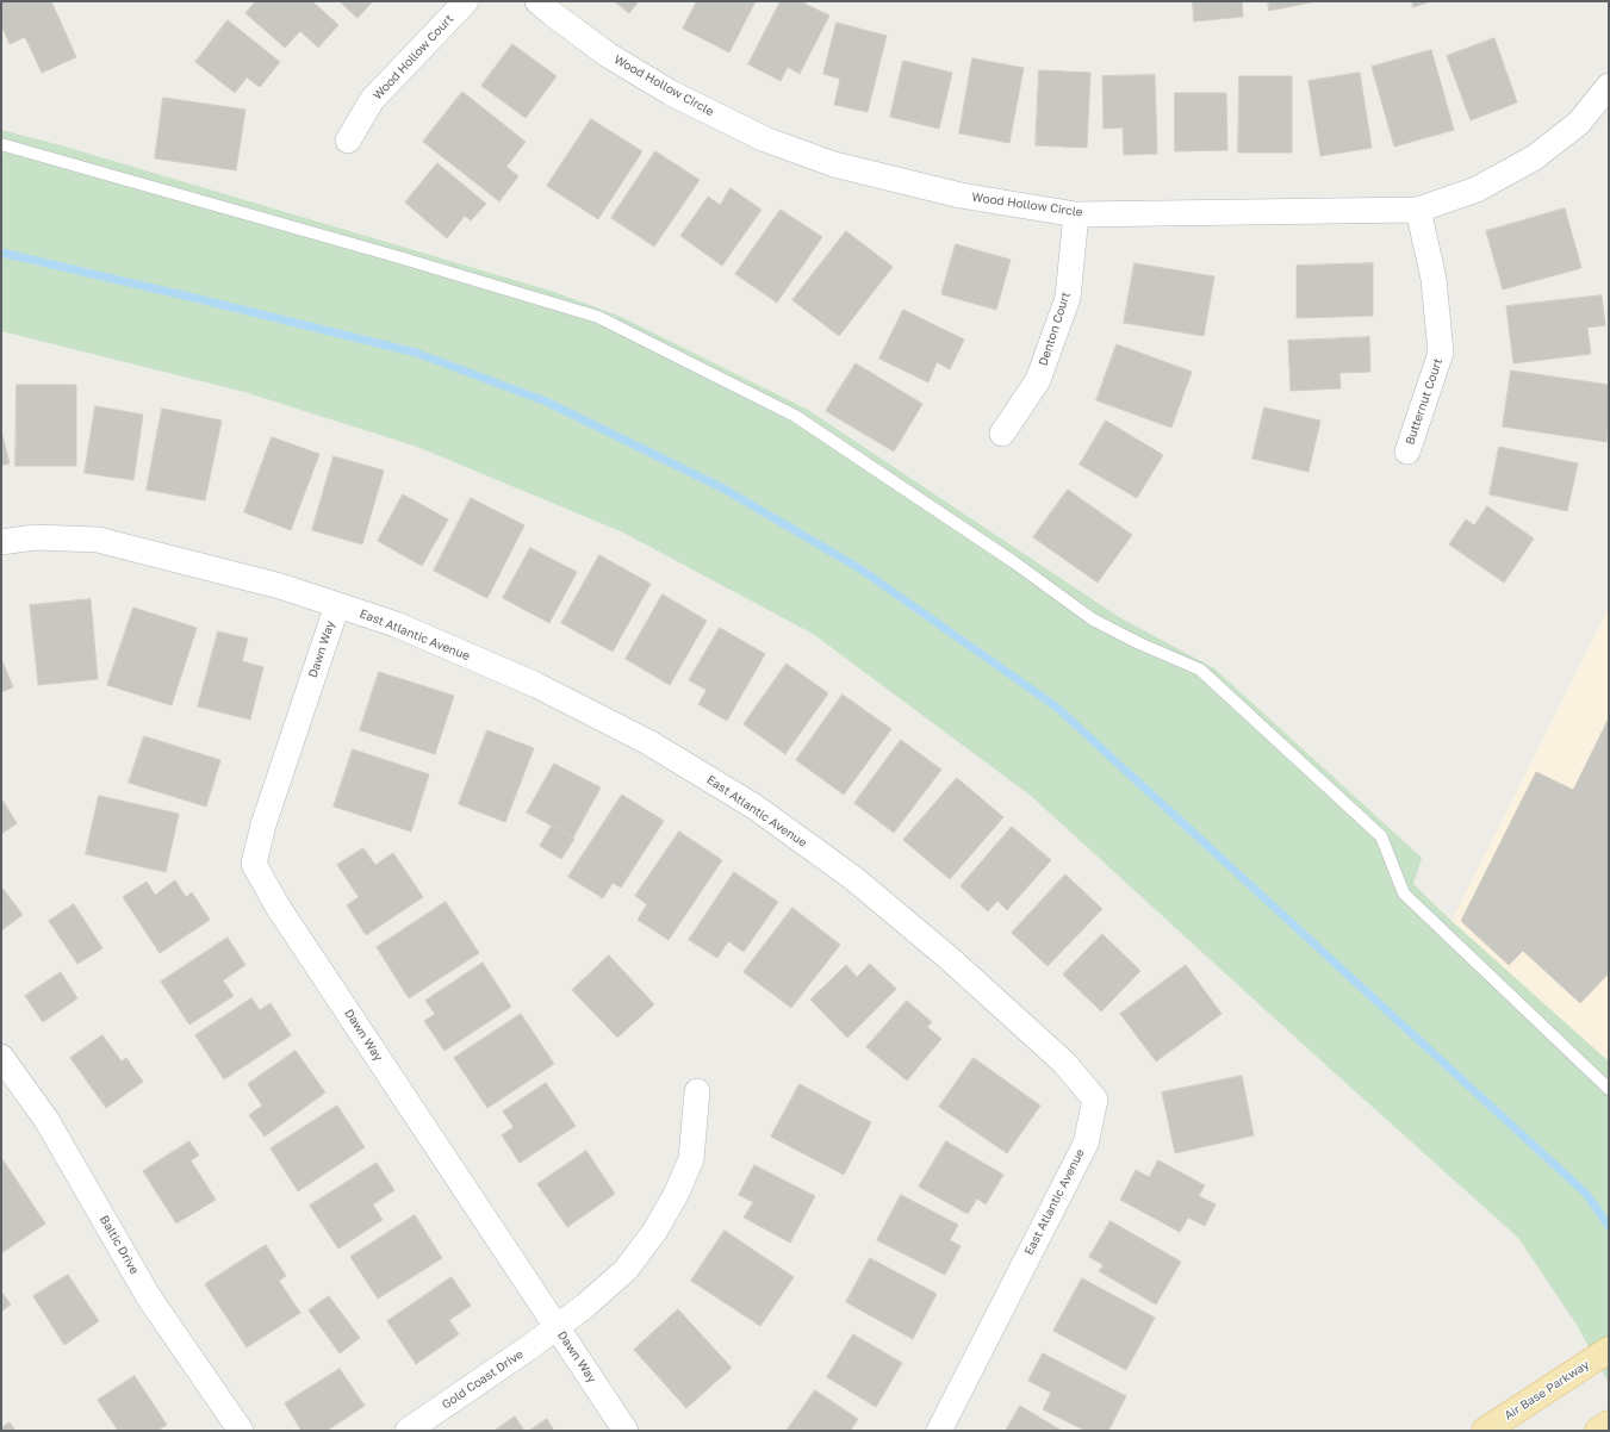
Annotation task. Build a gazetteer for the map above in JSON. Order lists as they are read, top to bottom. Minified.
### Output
{"streets":{"main road":["Air Base Parkway"],"street":["Wood Hollow Court","Wood Hollow Circle","Denton Court","Butternut Court","East Atlantic Avenue","Dawn Way","Baltic Drive","Gold Coast Drive"]},"crossings":[["Wood Hollow Circle","Denton Court"],["Wood Hollow Circle","Butternut Court"],["East Atlantic Avenue","Dawn Way"],["Dawn Way","Gold Coast Drive"]]}
